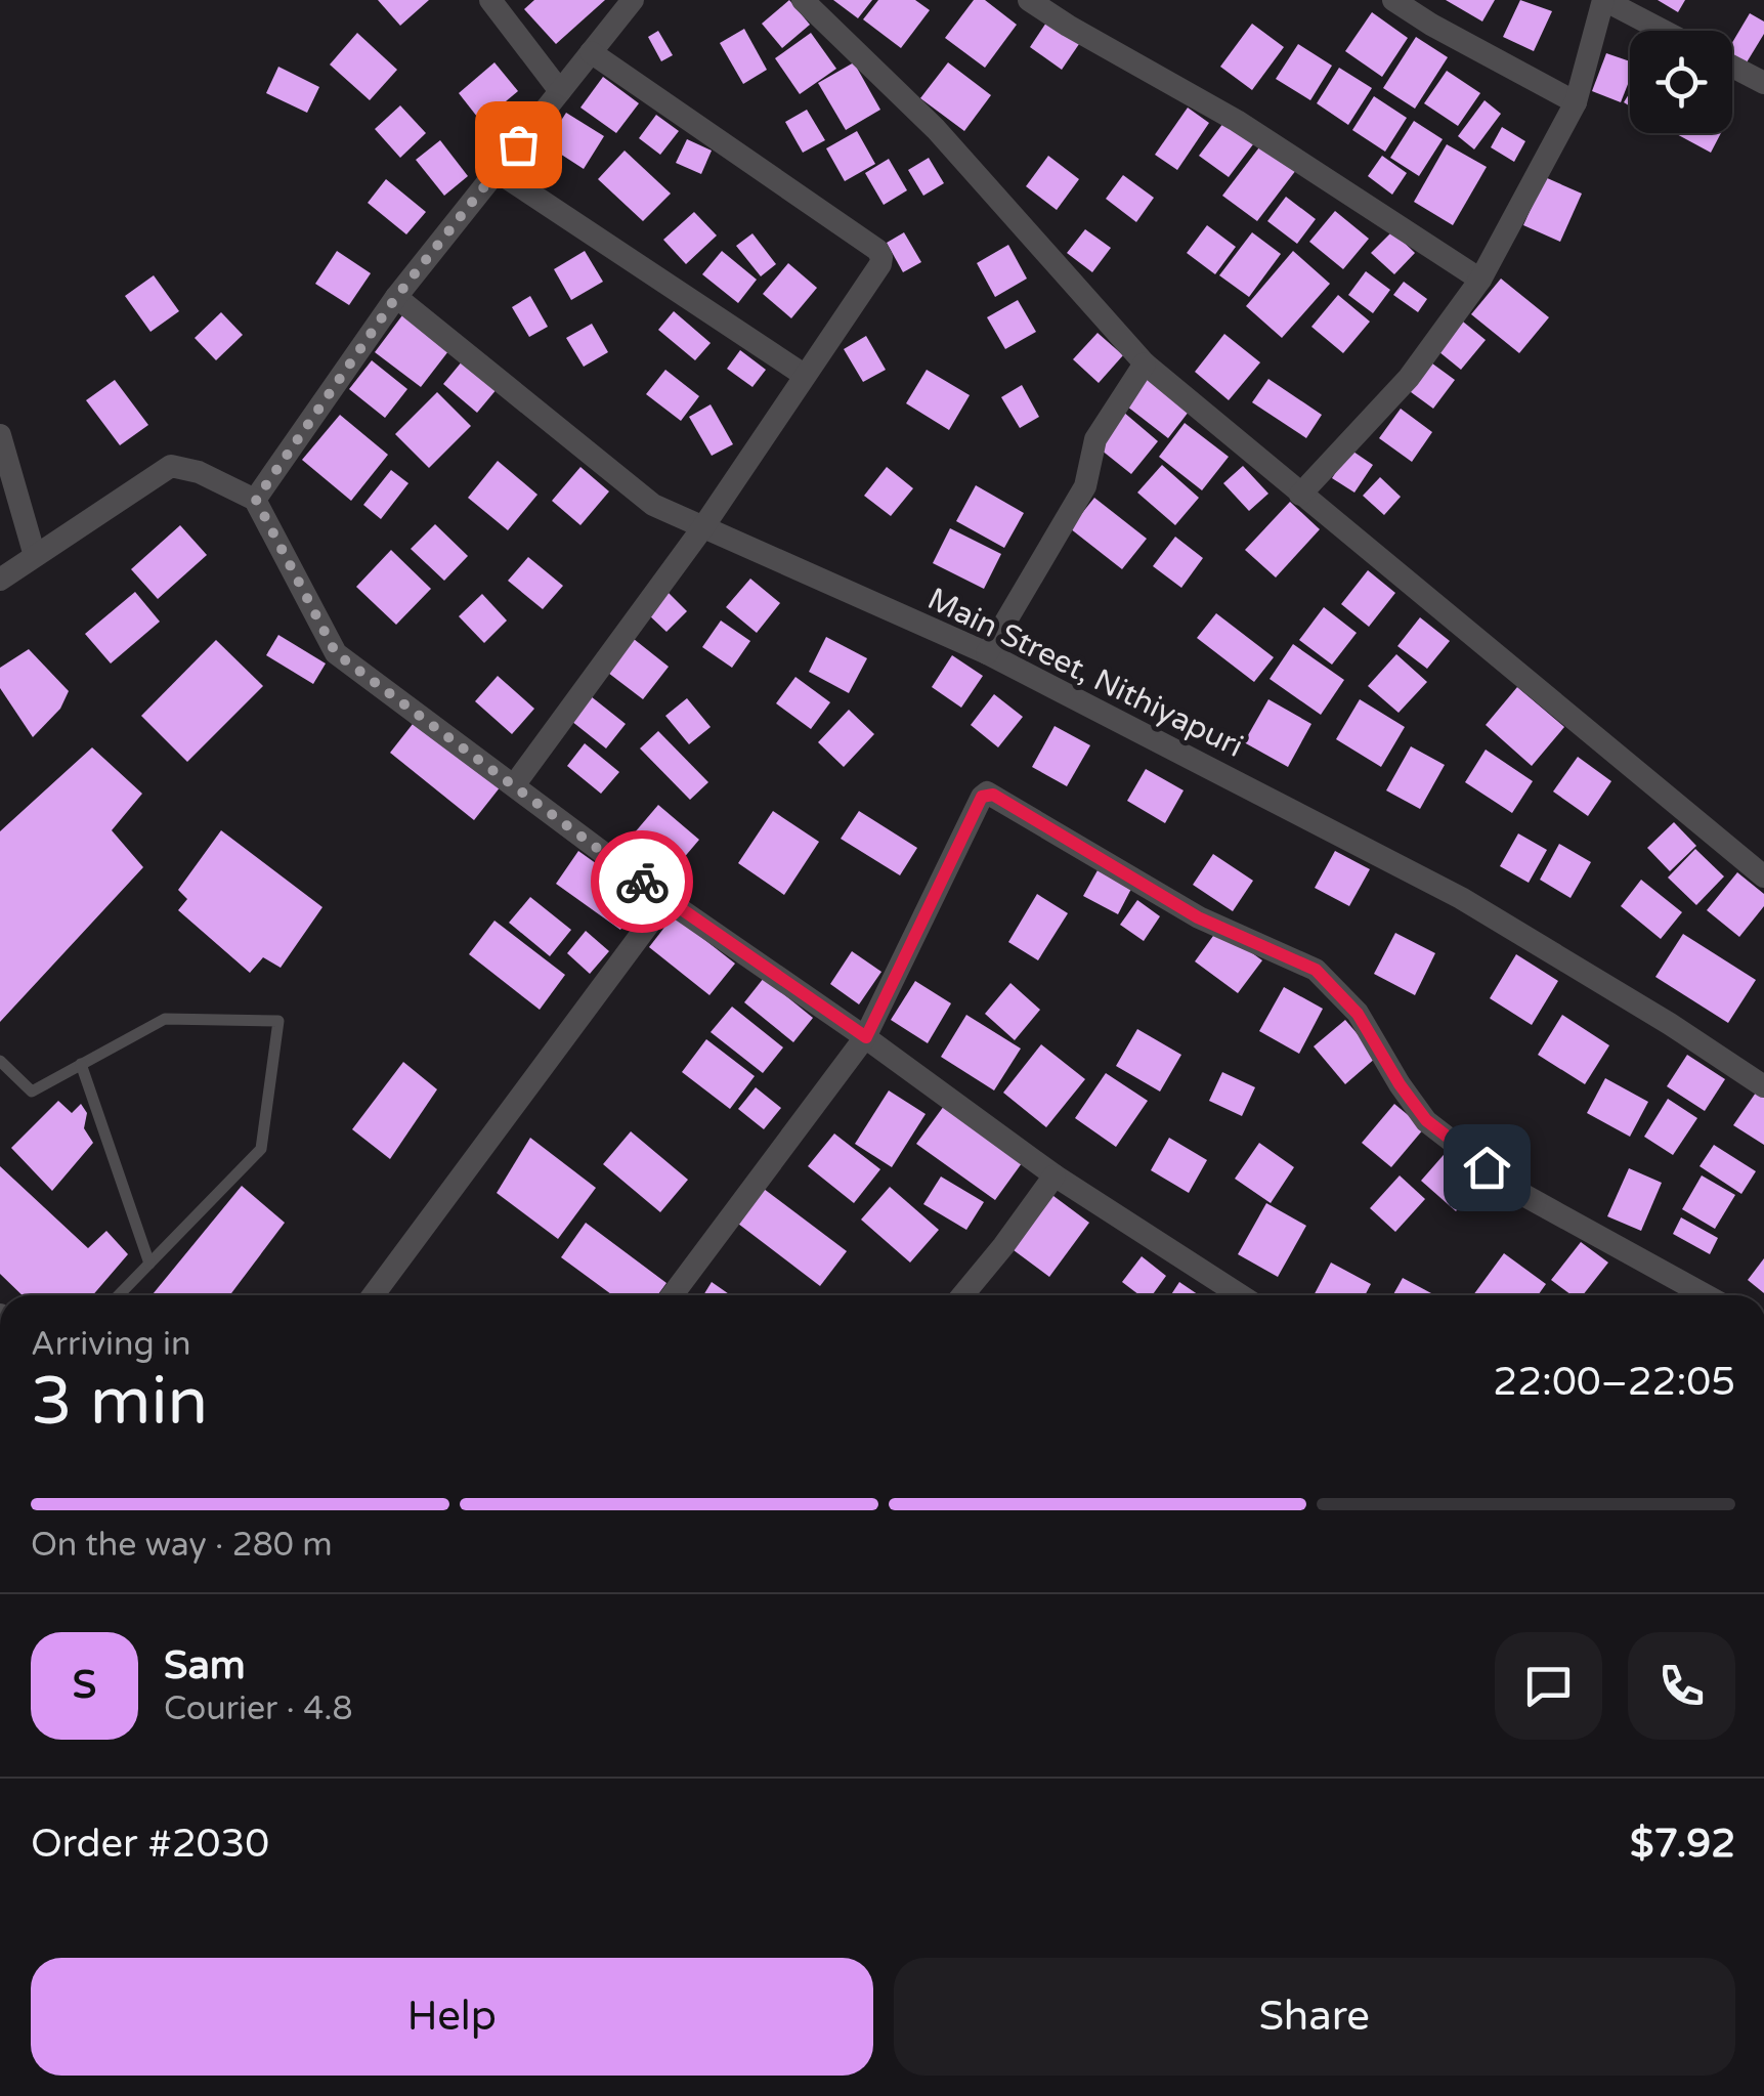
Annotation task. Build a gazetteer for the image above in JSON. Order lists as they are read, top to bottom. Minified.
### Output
{"streets":{"street":["Main Street, Nithiyapuri"]},"page":{"heading":["3 min","Arriving in","22:00–22:05"],"panel":["Sam","Courier · 4.8","Order #2030","$7.92"],"bar":"On the way · 280 m","round":"S","buttons":["Help","Share"]}}
